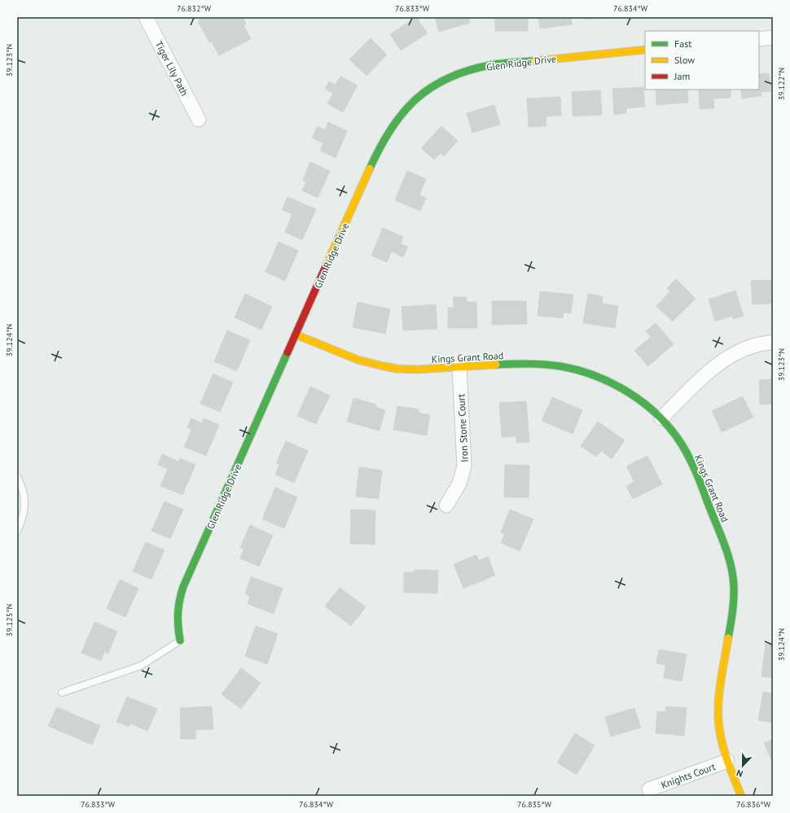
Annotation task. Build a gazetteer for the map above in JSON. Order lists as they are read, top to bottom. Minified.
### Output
{"streets":{"street":["Glen Ridge Drive","Tiger Lily Path","Kings Grant Road","Iron Stone Court","Knights Court"]},"crossings":[["Glen Ridge Drive","Kings Grant Road"],["Kings Grant Road","Iron Stone Court"],["Kings Grant Road","Knights Court"]],"legend":["Fast","Slow","Jam"],"north":"bottom","coordinates":["76.832°W","76.833°W","76.834°W","39.123°N","39.122°N","39.124°N","39.125°N","76.835°W","76.836°W"]}
